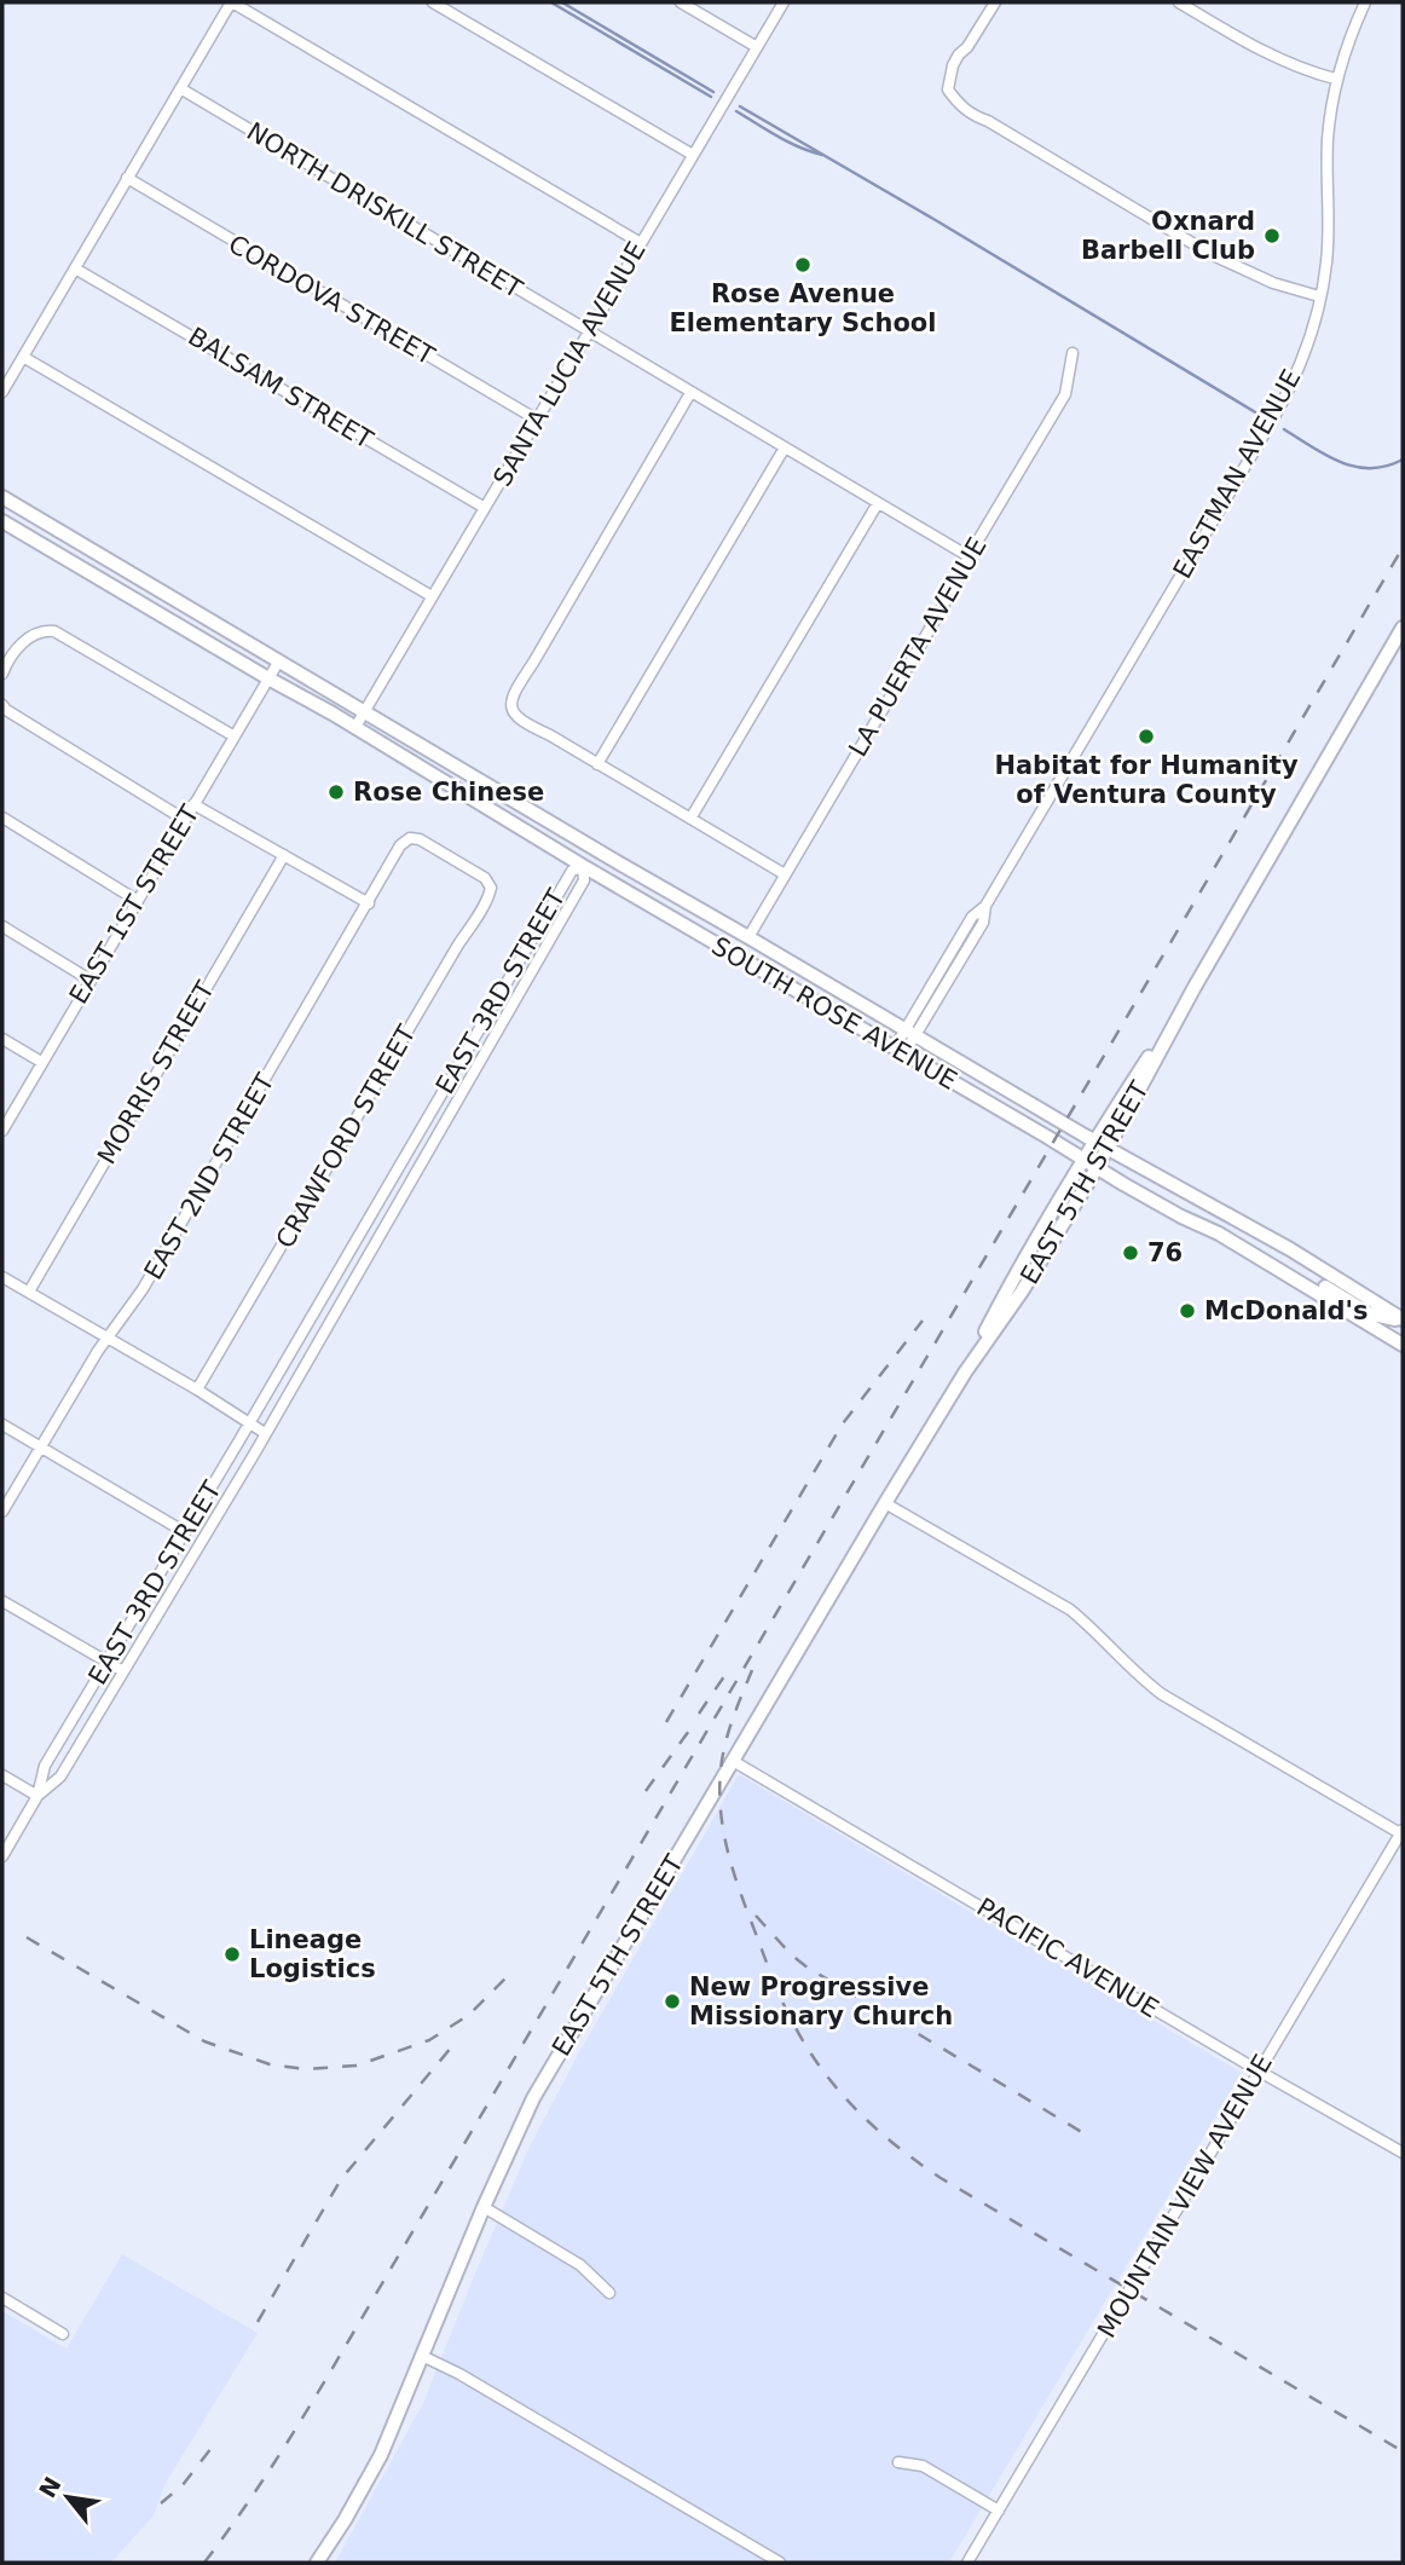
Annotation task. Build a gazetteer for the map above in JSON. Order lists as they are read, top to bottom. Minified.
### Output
{"streets":{"main road":["SOUTH ROSE AVENUE","EAST 5TH STREET"],"street":["NORTH DRISKILL STREET","CORDOVA STREET","SANTA LUCIA AVENUE","BALSAM STREET","EASTMAN AVENUE","LA PUERTA AVENUE","EAST 1ST STREET","EAST 3RD STREET","MORRIS STREET","CRAWFORD STREET","EAST 2ND STREET","PACIFIC AVENUE","MOUNTAIN VIEW AVENUE"]},"crossings":[["NORTH DRISKILL STREET","SANTA LUCIA AVENUE"],["NORTH DRISKILL STREET","LA PUERTA AVENUE"],["CORDOVA STREET","SANTA LUCIA AVENUE"],["SANTA LUCIA AVENUE","BALSAM STREET"],["SANTA LUCIA AVENUE","SOUTH ROSE AVENUE"],["EASTMAN AVENUE","SOUTH ROSE AVENUE"],["LA PUERTA AVENUE","SOUTH ROSE AVENUE"],["EAST 1ST STREET","SOUTH ROSE AVENUE"],["EAST 3RD STREET","SOUTH ROSE AVENUE"],["SOUTH ROSE AVENUE","EAST 5TH STREET"],["CRAWFORD STREET","EAST 2ND STREET"],["EAST 5TH STREET","PACIFIC AVENUE"],["PACIFIC AVENUE","MOUNTAIN VIEW AVENUE"]],"places":["Oxnard Barbell Club","Rose Avenue Elementary School","Habitat for Humanity of Ventura County","Rose Chinese","76","McDonald's","Lineage Logistics","New Progressive Missionary Church"],"north":"top left"}
